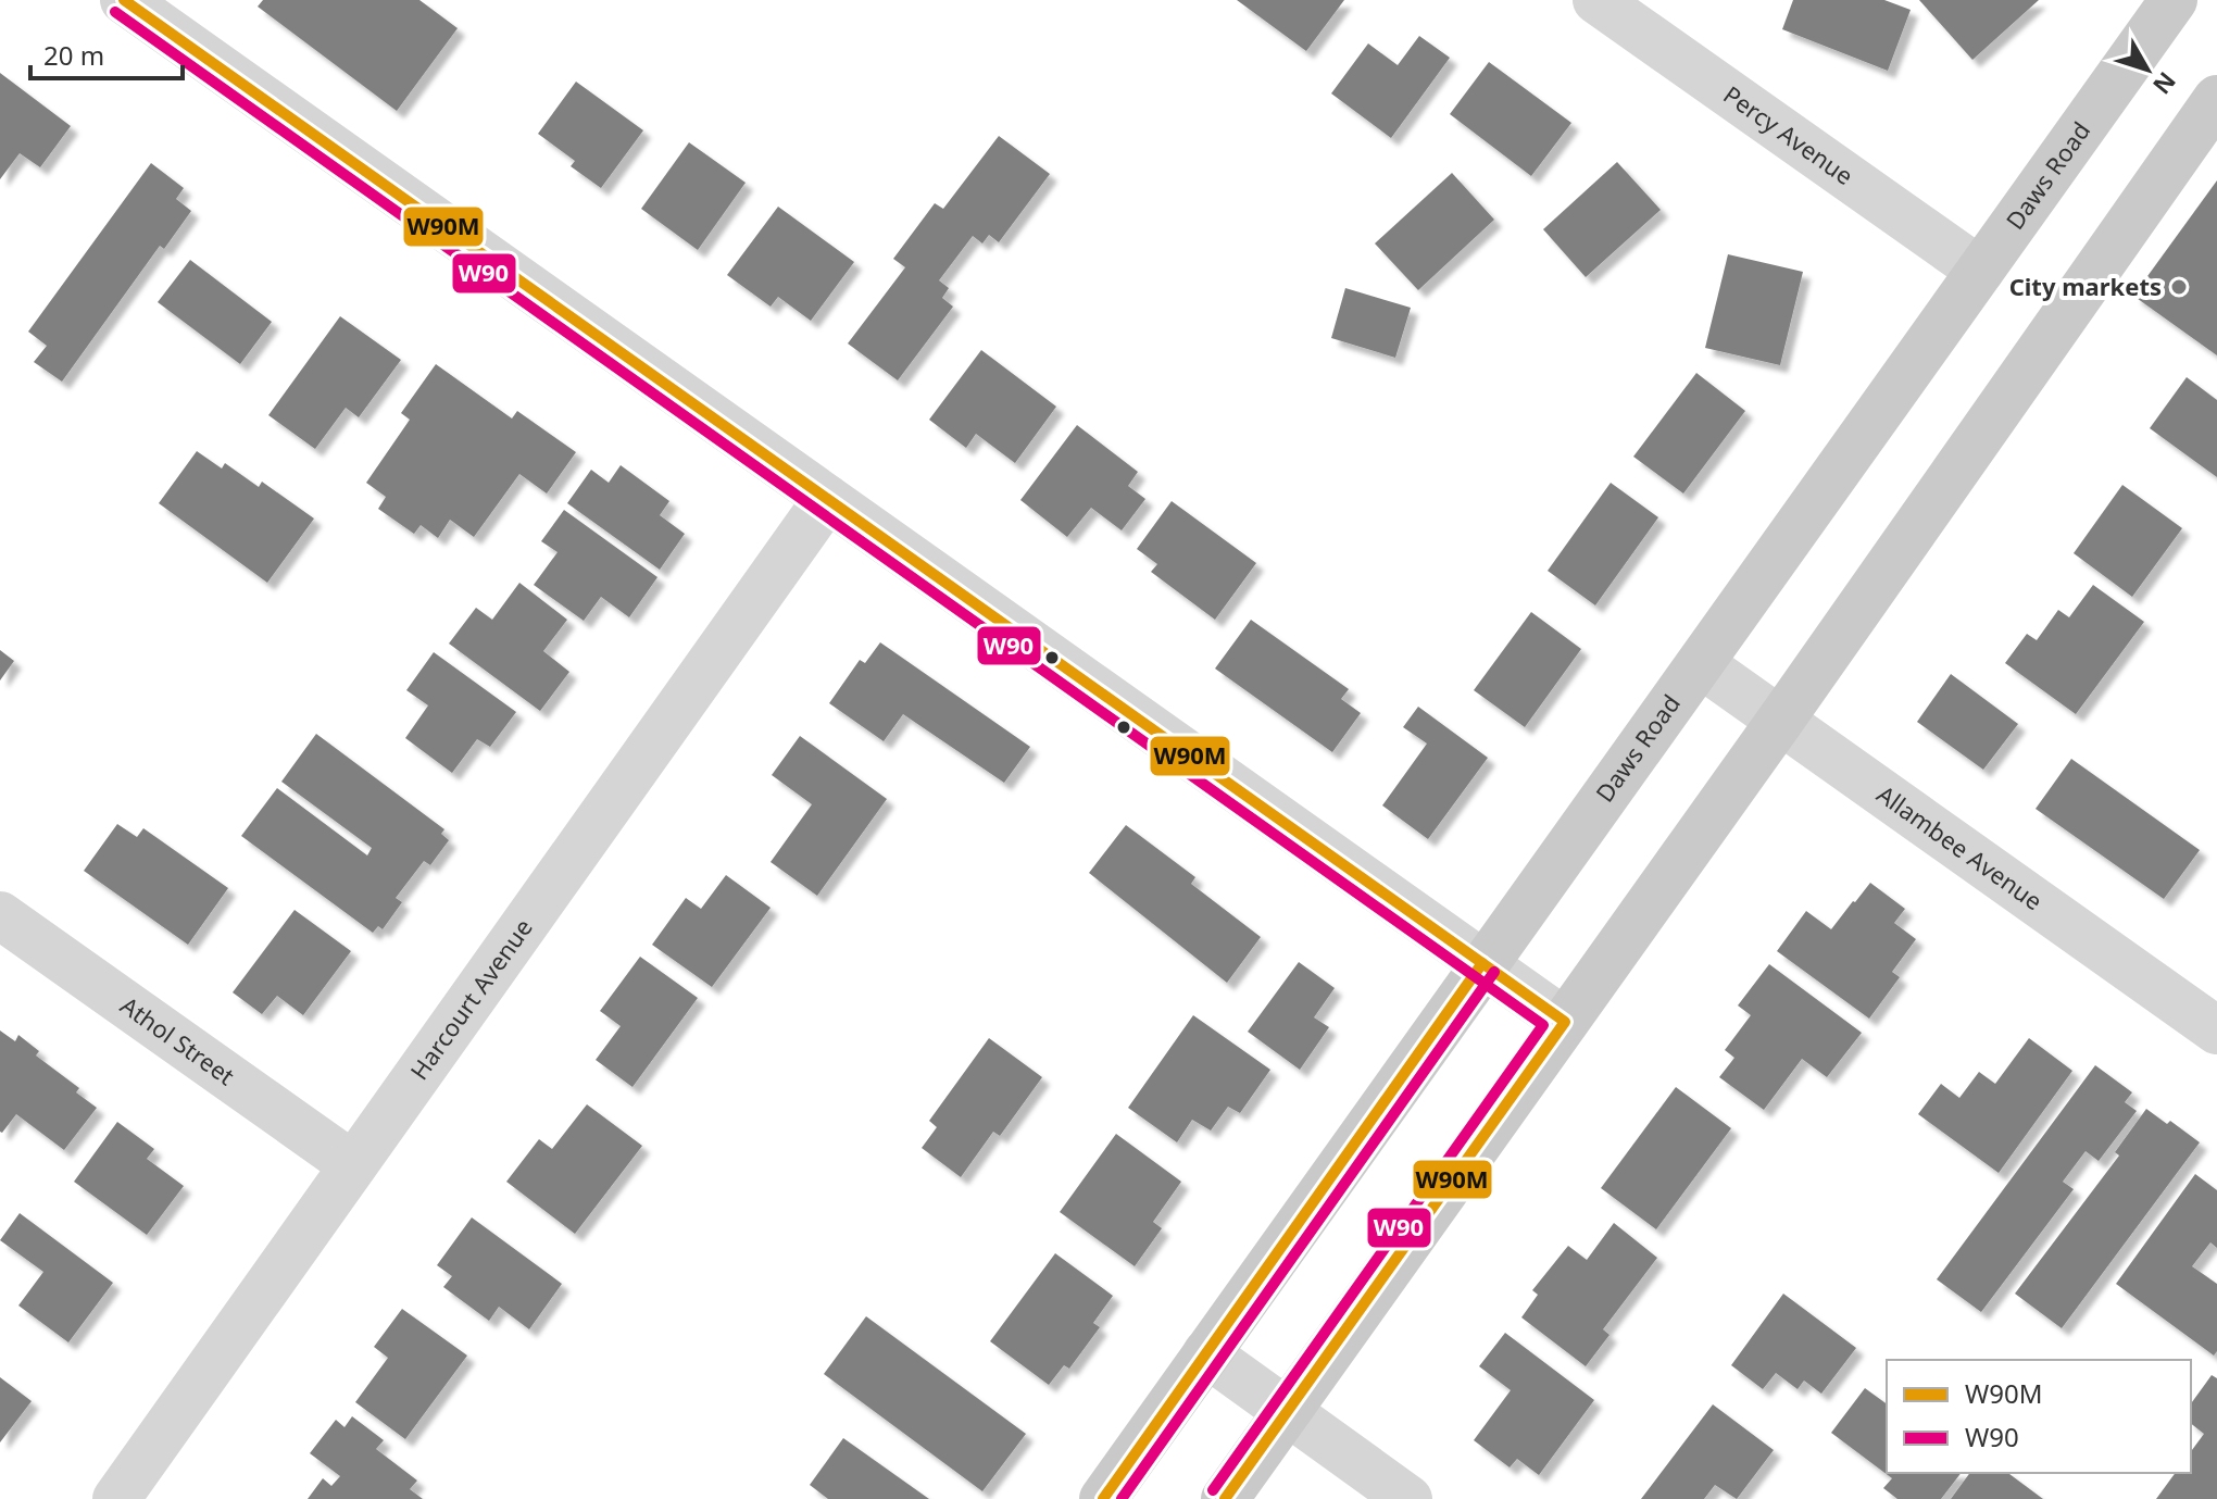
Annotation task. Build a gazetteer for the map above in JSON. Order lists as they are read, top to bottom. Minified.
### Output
{"streets":{"main road":["Daws Road"],"street":["Percy Avenue","Allambee Avenue","Harcourt Avenue","Athol Street"]},"crossings":[["Percy Avenue","Daws Road"],["Daws Road","Allambee Avenue"],["Harcourt Avenue","Athol Street"]],"places":["City markets"],"lines":["transit line W90M","transit line W90"],"legend":["W90M","W90"],"scale_bar":"20 m","north":"bottom right"}
